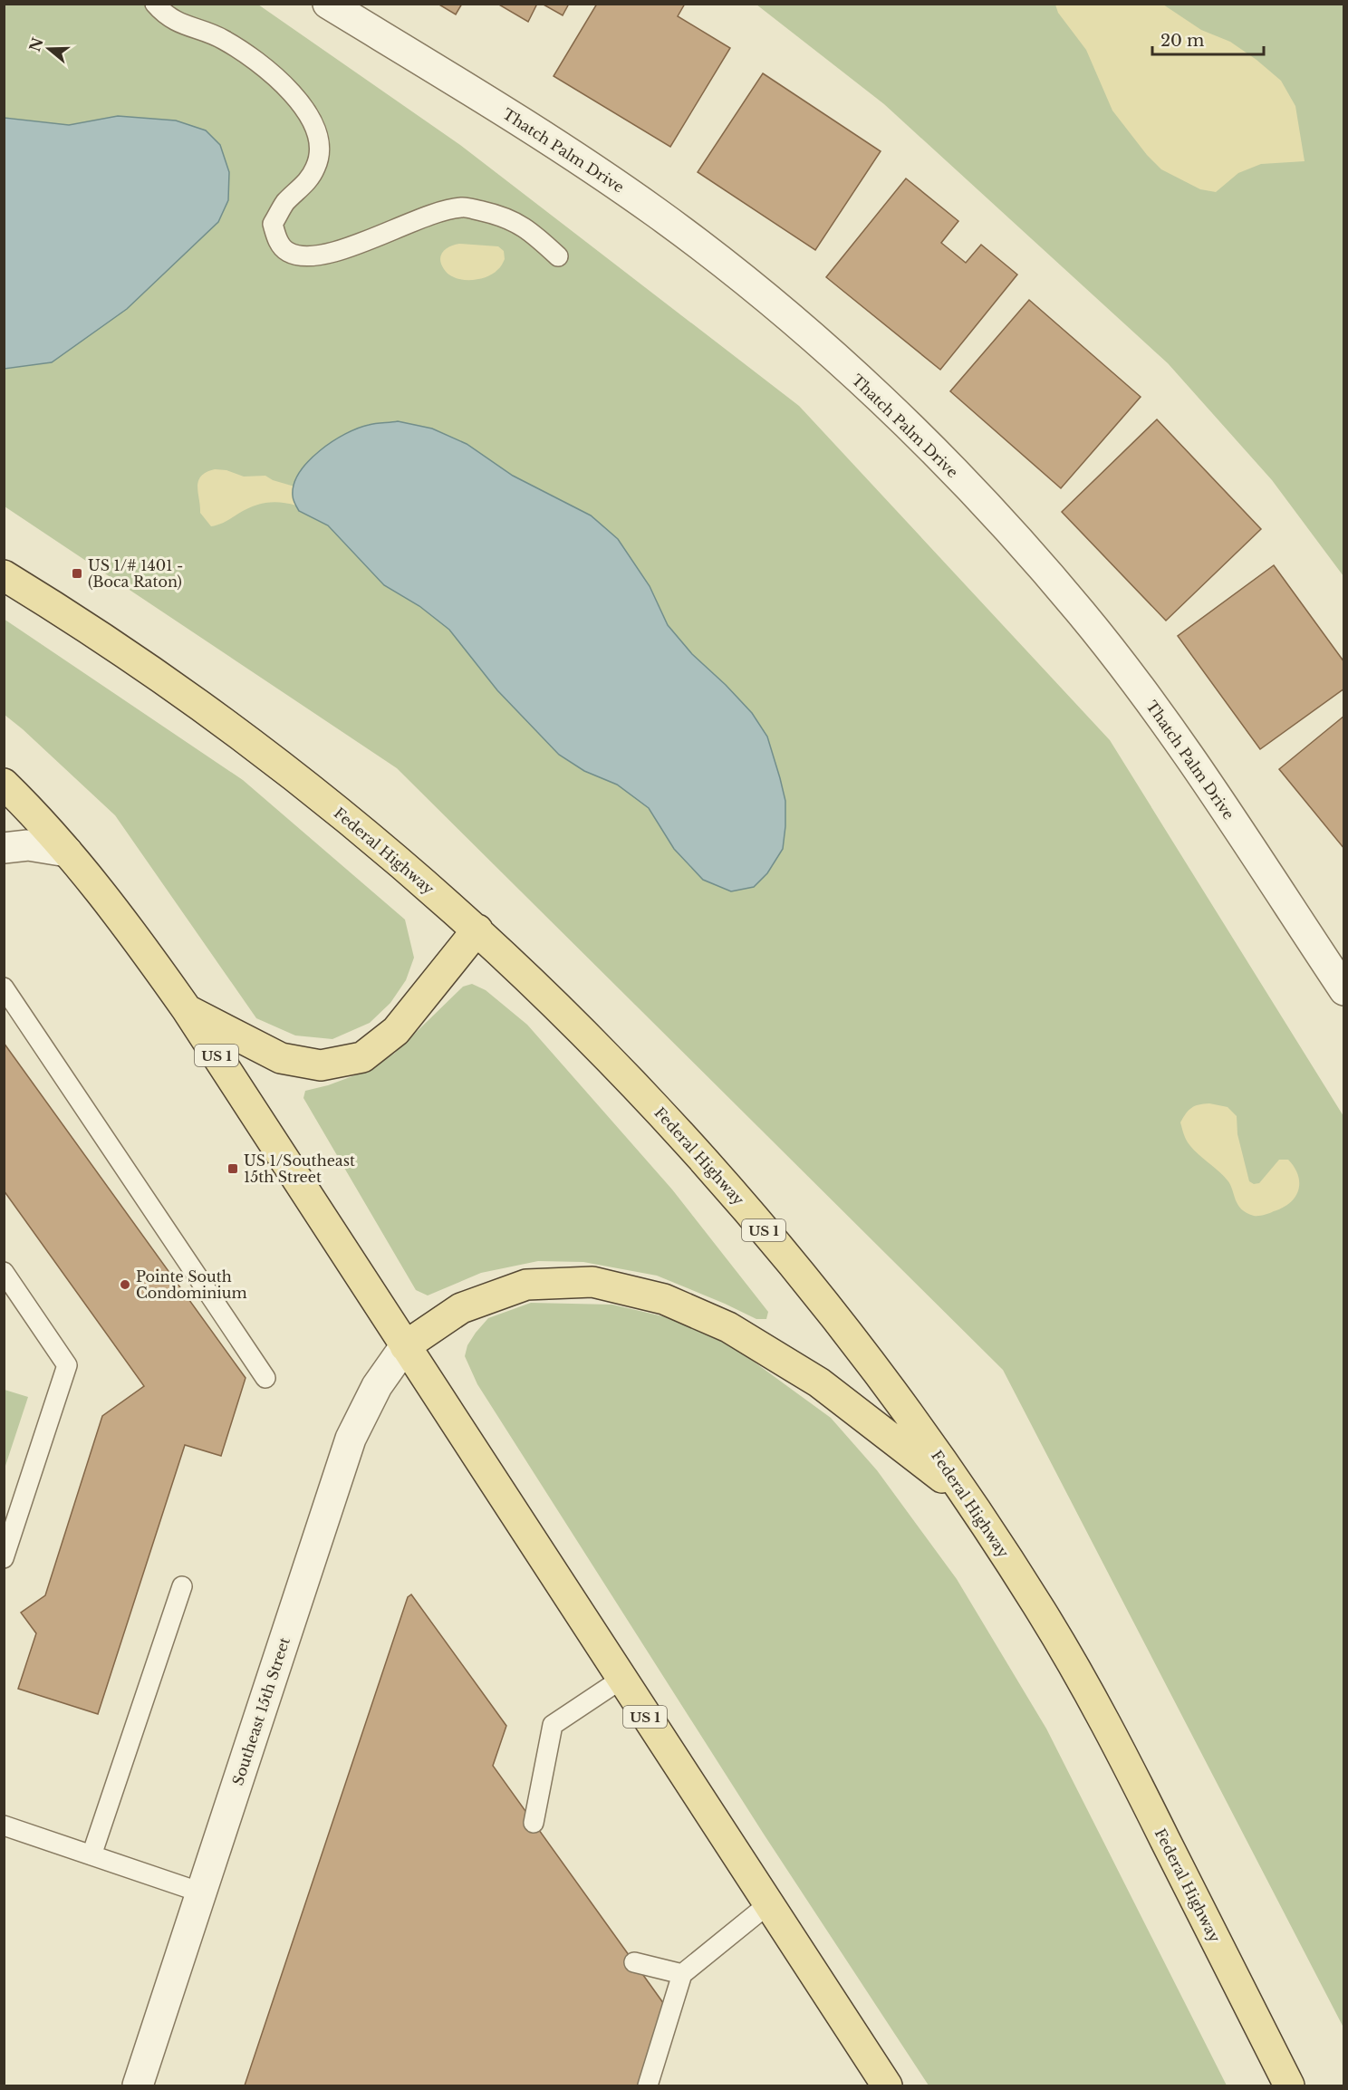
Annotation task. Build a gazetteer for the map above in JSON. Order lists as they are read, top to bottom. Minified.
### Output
{"streets":{"main road":["Federal Highway","US 1"],"street":["Thatch Palm Drive","Southeast 15th Street"]},"crossings":[["US 1","Southeast 15th Street"]],"places":{"transit":["US 1/# 1401 - (Boca Raton)","US 1/Southeast 15th Street"],"other":["Pointe South Condominium"]},"scale_bar":"20 m","north":"left"}
